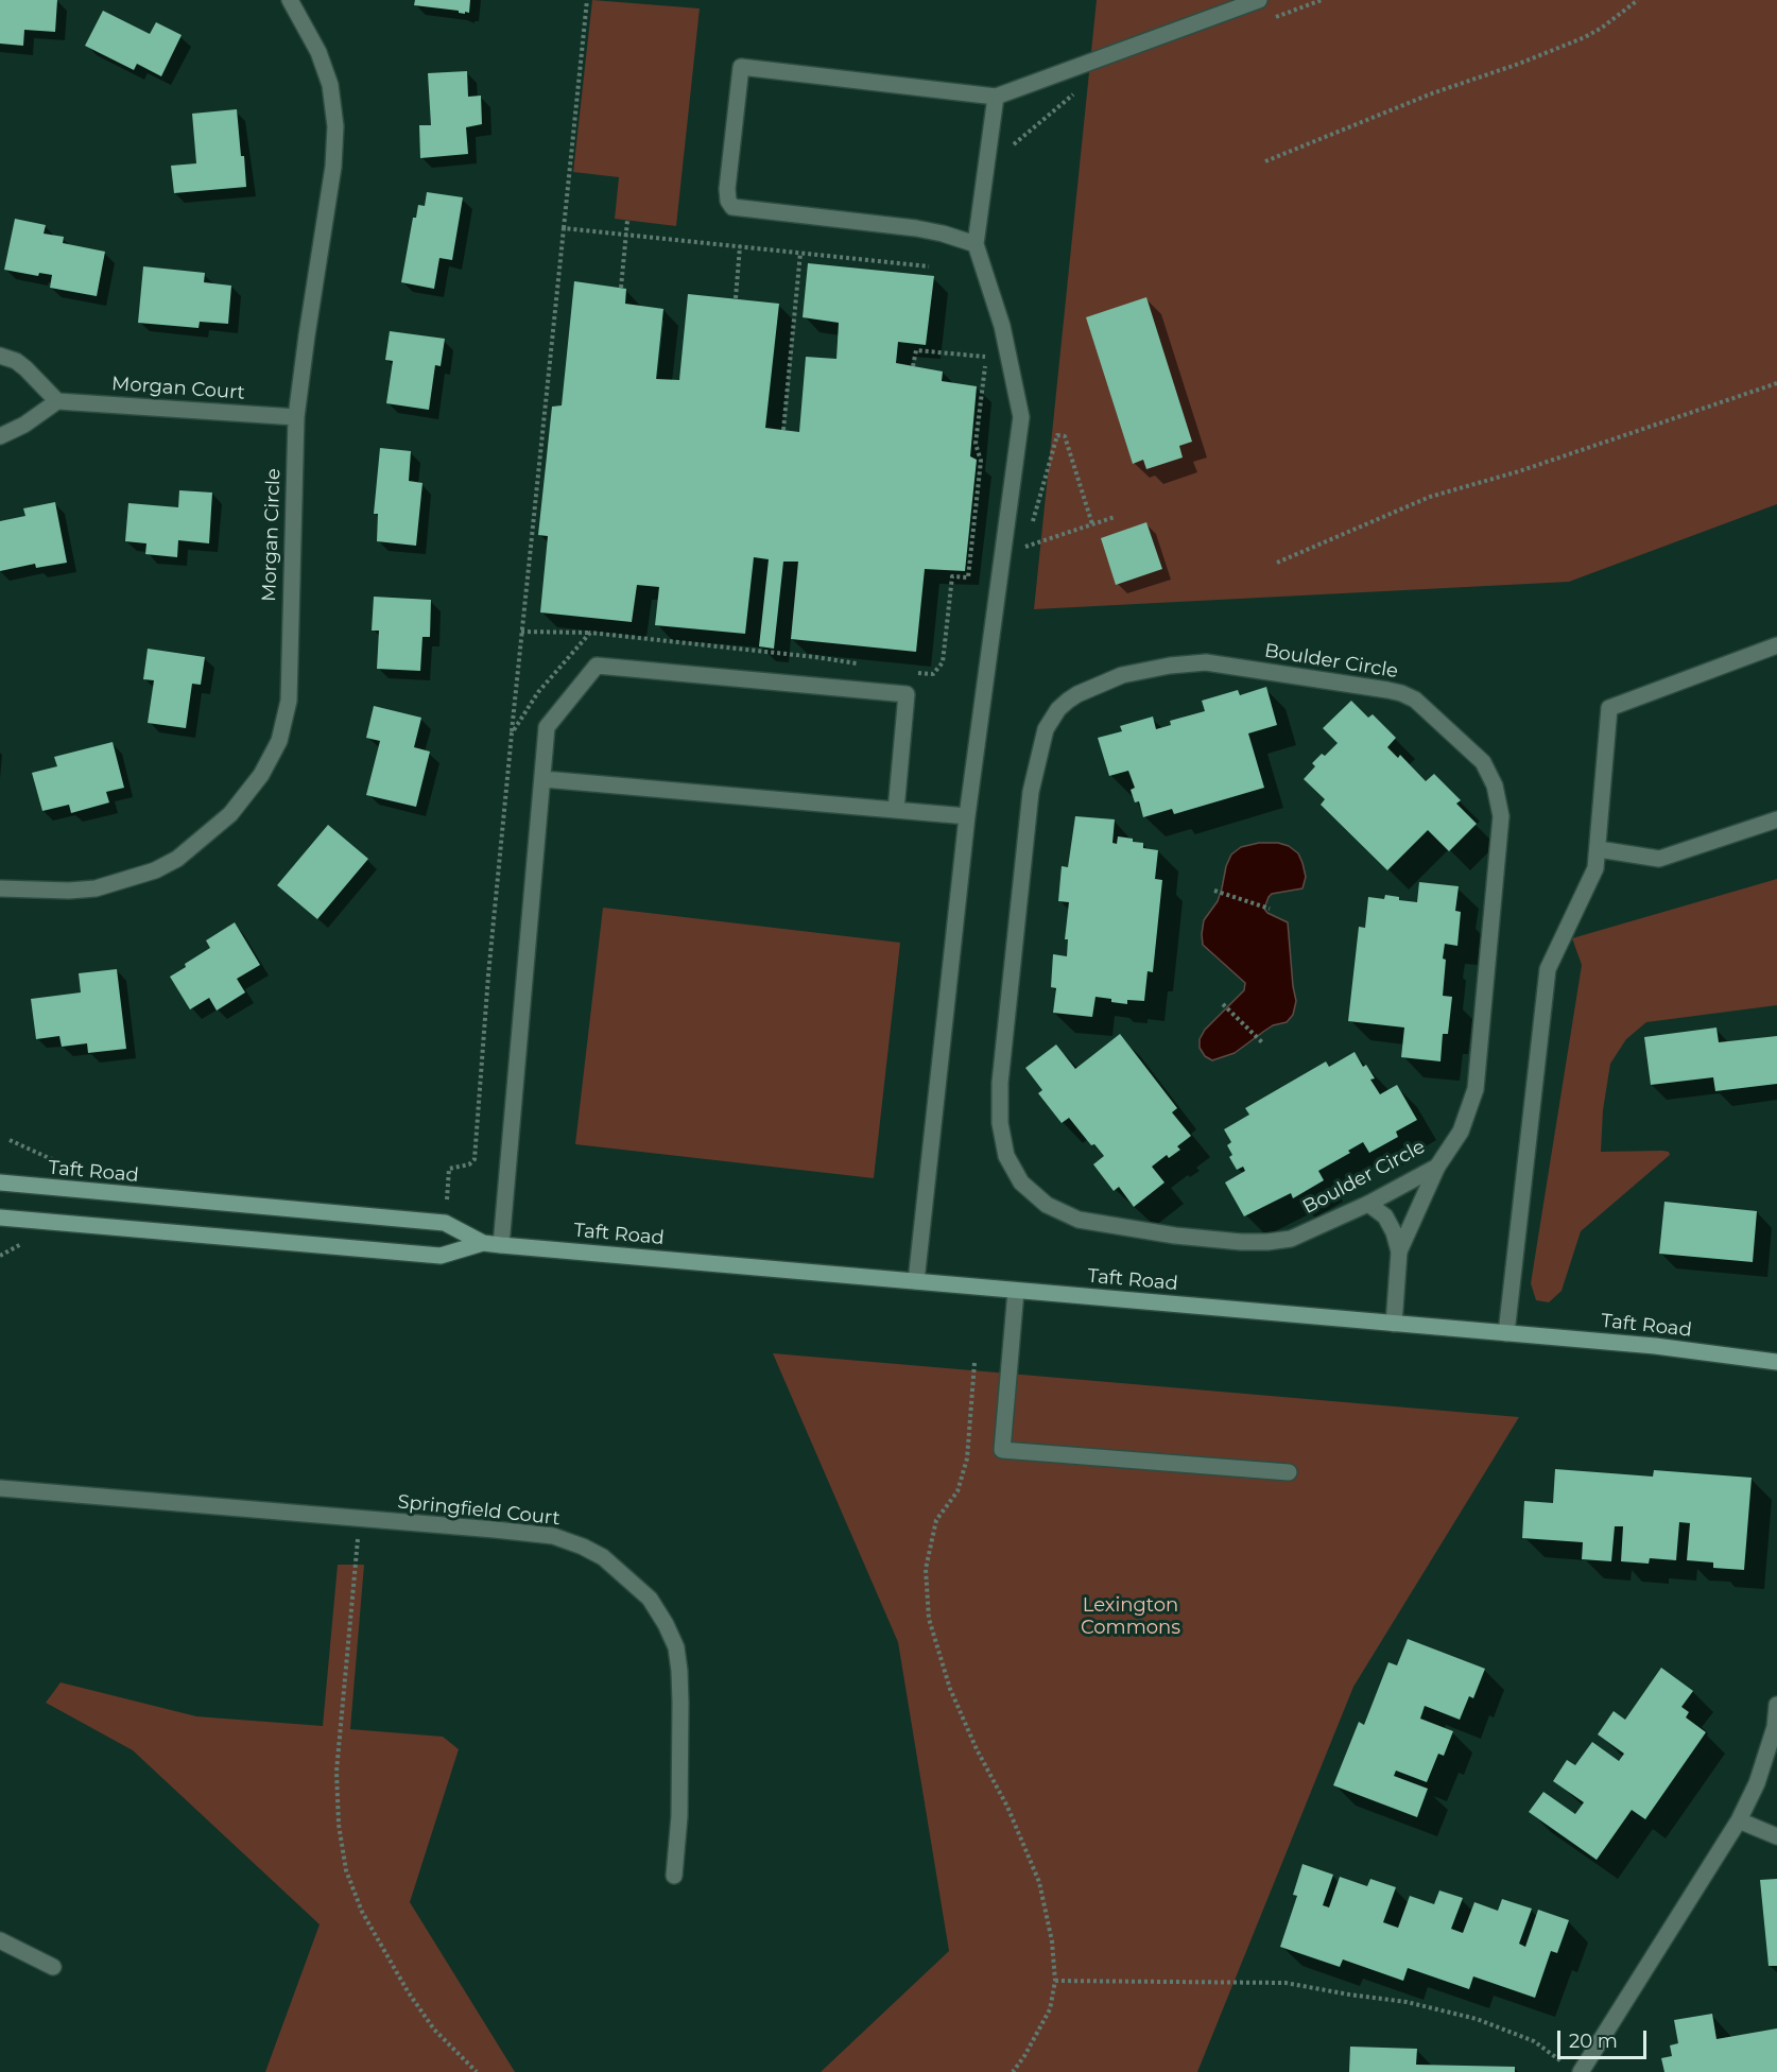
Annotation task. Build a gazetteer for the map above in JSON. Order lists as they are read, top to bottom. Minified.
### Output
{"streets":{"street":["Morgan Court","Morgan Circle","Boulder Circle","Taft Road","Springfield Court"]},"crossings":[["Morgan Court","Morgan Circle"]],"parks":["Lexington Commons"],"scale_bar":"20 m"}
